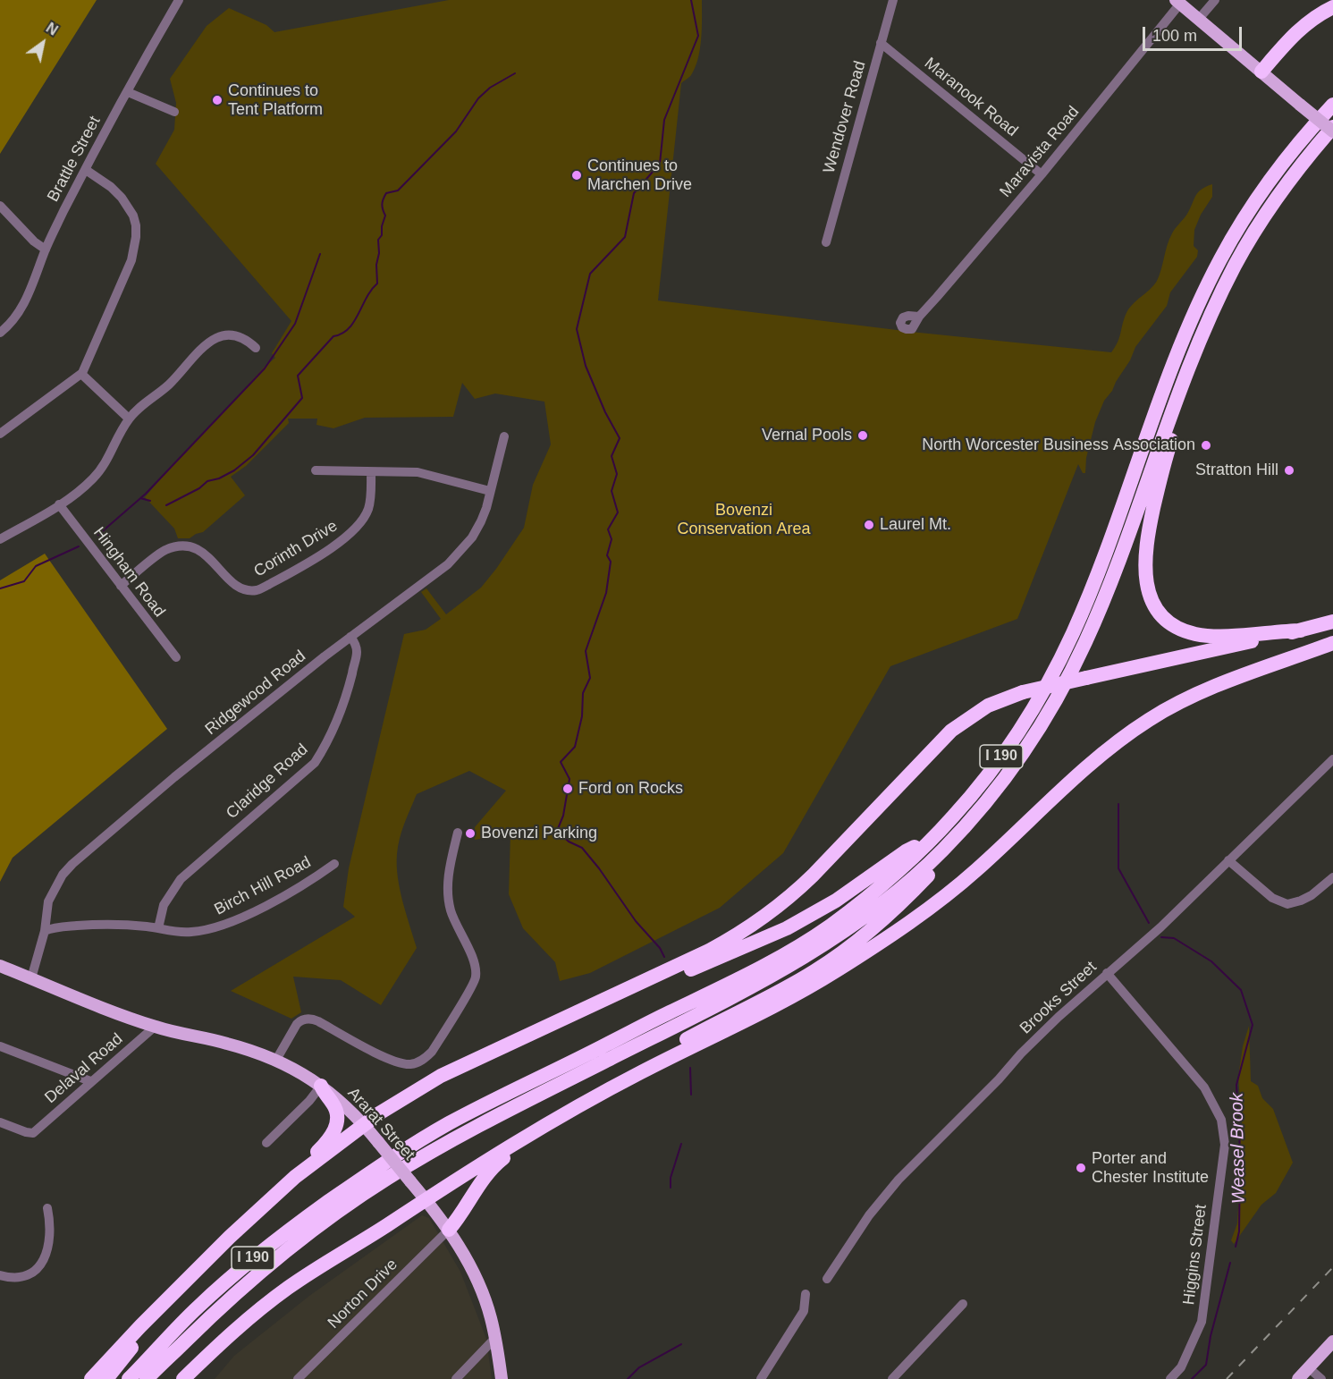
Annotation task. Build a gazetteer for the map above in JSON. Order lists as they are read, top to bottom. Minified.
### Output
{"streets":{"highway":["I 190"],"main road":["Ararat Street"],"street":["Maranook Road","Wendover Road","Maravista Road","Brattle Street","Corinth Drive","Hingham Road","Ridgewood Road","Claridge Road","Birch Hill Road","Brooks Street","Delaval Road","Higgins Street","Norton Drive"]},"crossings":[["Maranook Road","Wendover Road"],["Maranook Road","Maravista Road"],["Corinth Drive","Hingham Road"],["Ridgewood Road","Claridge Road"],["Ridgewood Road","Birch Hill Road"],["Ridgewood Road","Ararat Street"],["Claridge Road","Birch Hill Road"],["Brooks Street","Higgins Street"],["Delaval Road","Ararat Street"],["Ararat Street","Norton Drive"]],"water":["Weasel Brook"],"parks":["Bovenzi Conservation Area"],"places":["Continues to Tent Platform","Continues to Marchen Drive","Vernal Pools","North Worcester Business Association","Stratton Hill","Laurel Mt.","Ford on Rocks","Bovenzi Parking","Porter and Chester Institute"],"scale_bar":"100 m","north":"top right"}
